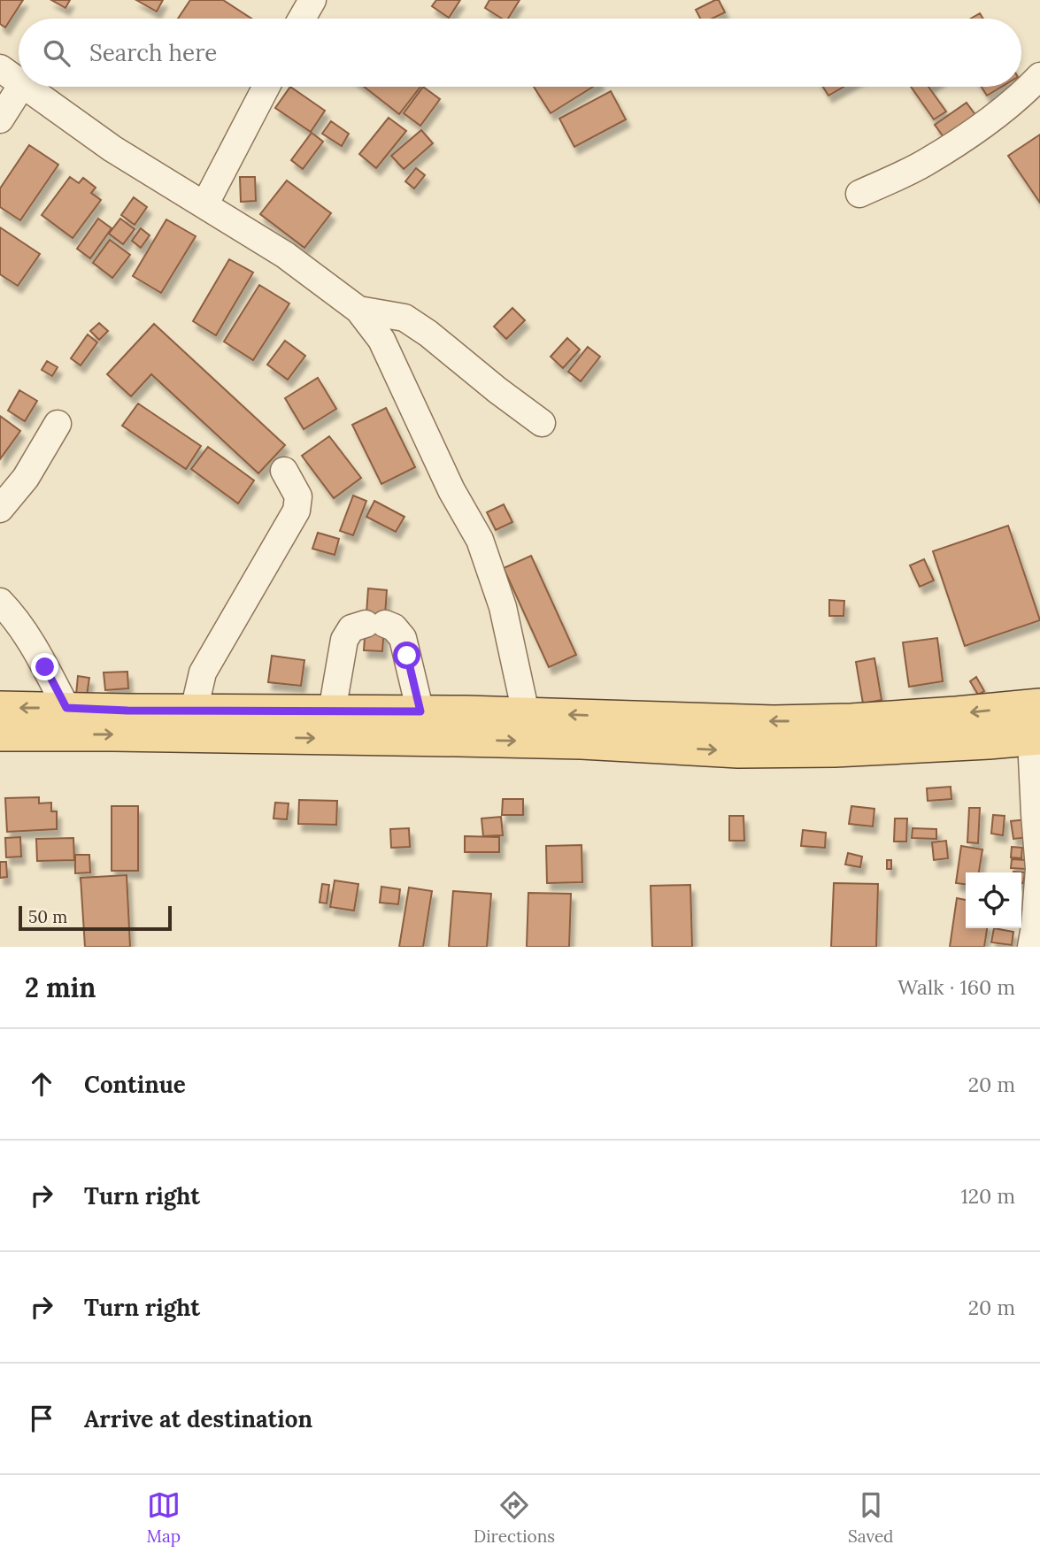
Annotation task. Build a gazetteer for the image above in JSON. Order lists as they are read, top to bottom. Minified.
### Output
{"scale_bar":"50 m","page":{"search":"Search here","scale":"50 m","heading":["2 min","Walk · 160 m"],"list":[["Continue","20 m"],["Turn right","120 m"],["Turn right","20 m"],"Arrive at destination"],"nav":["Map","Directions","Saved"]}}
